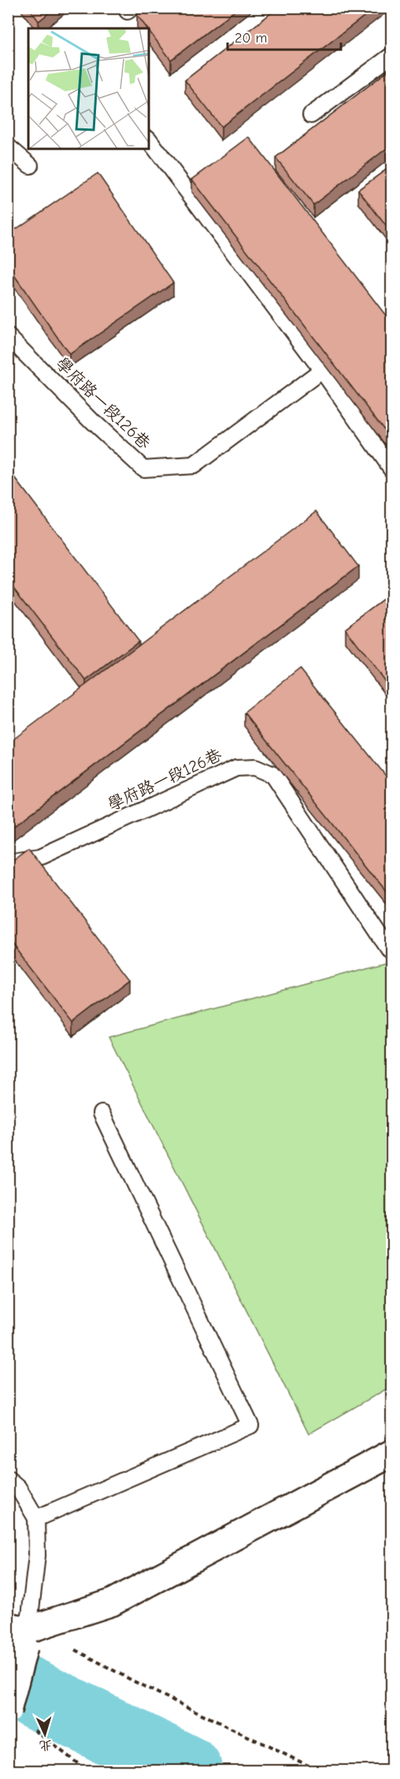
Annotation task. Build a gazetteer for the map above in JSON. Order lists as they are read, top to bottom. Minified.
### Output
{"streets":{"lane":["學府路一段126巷"]},"scale_bar":"20 m","north":"bottom"}
